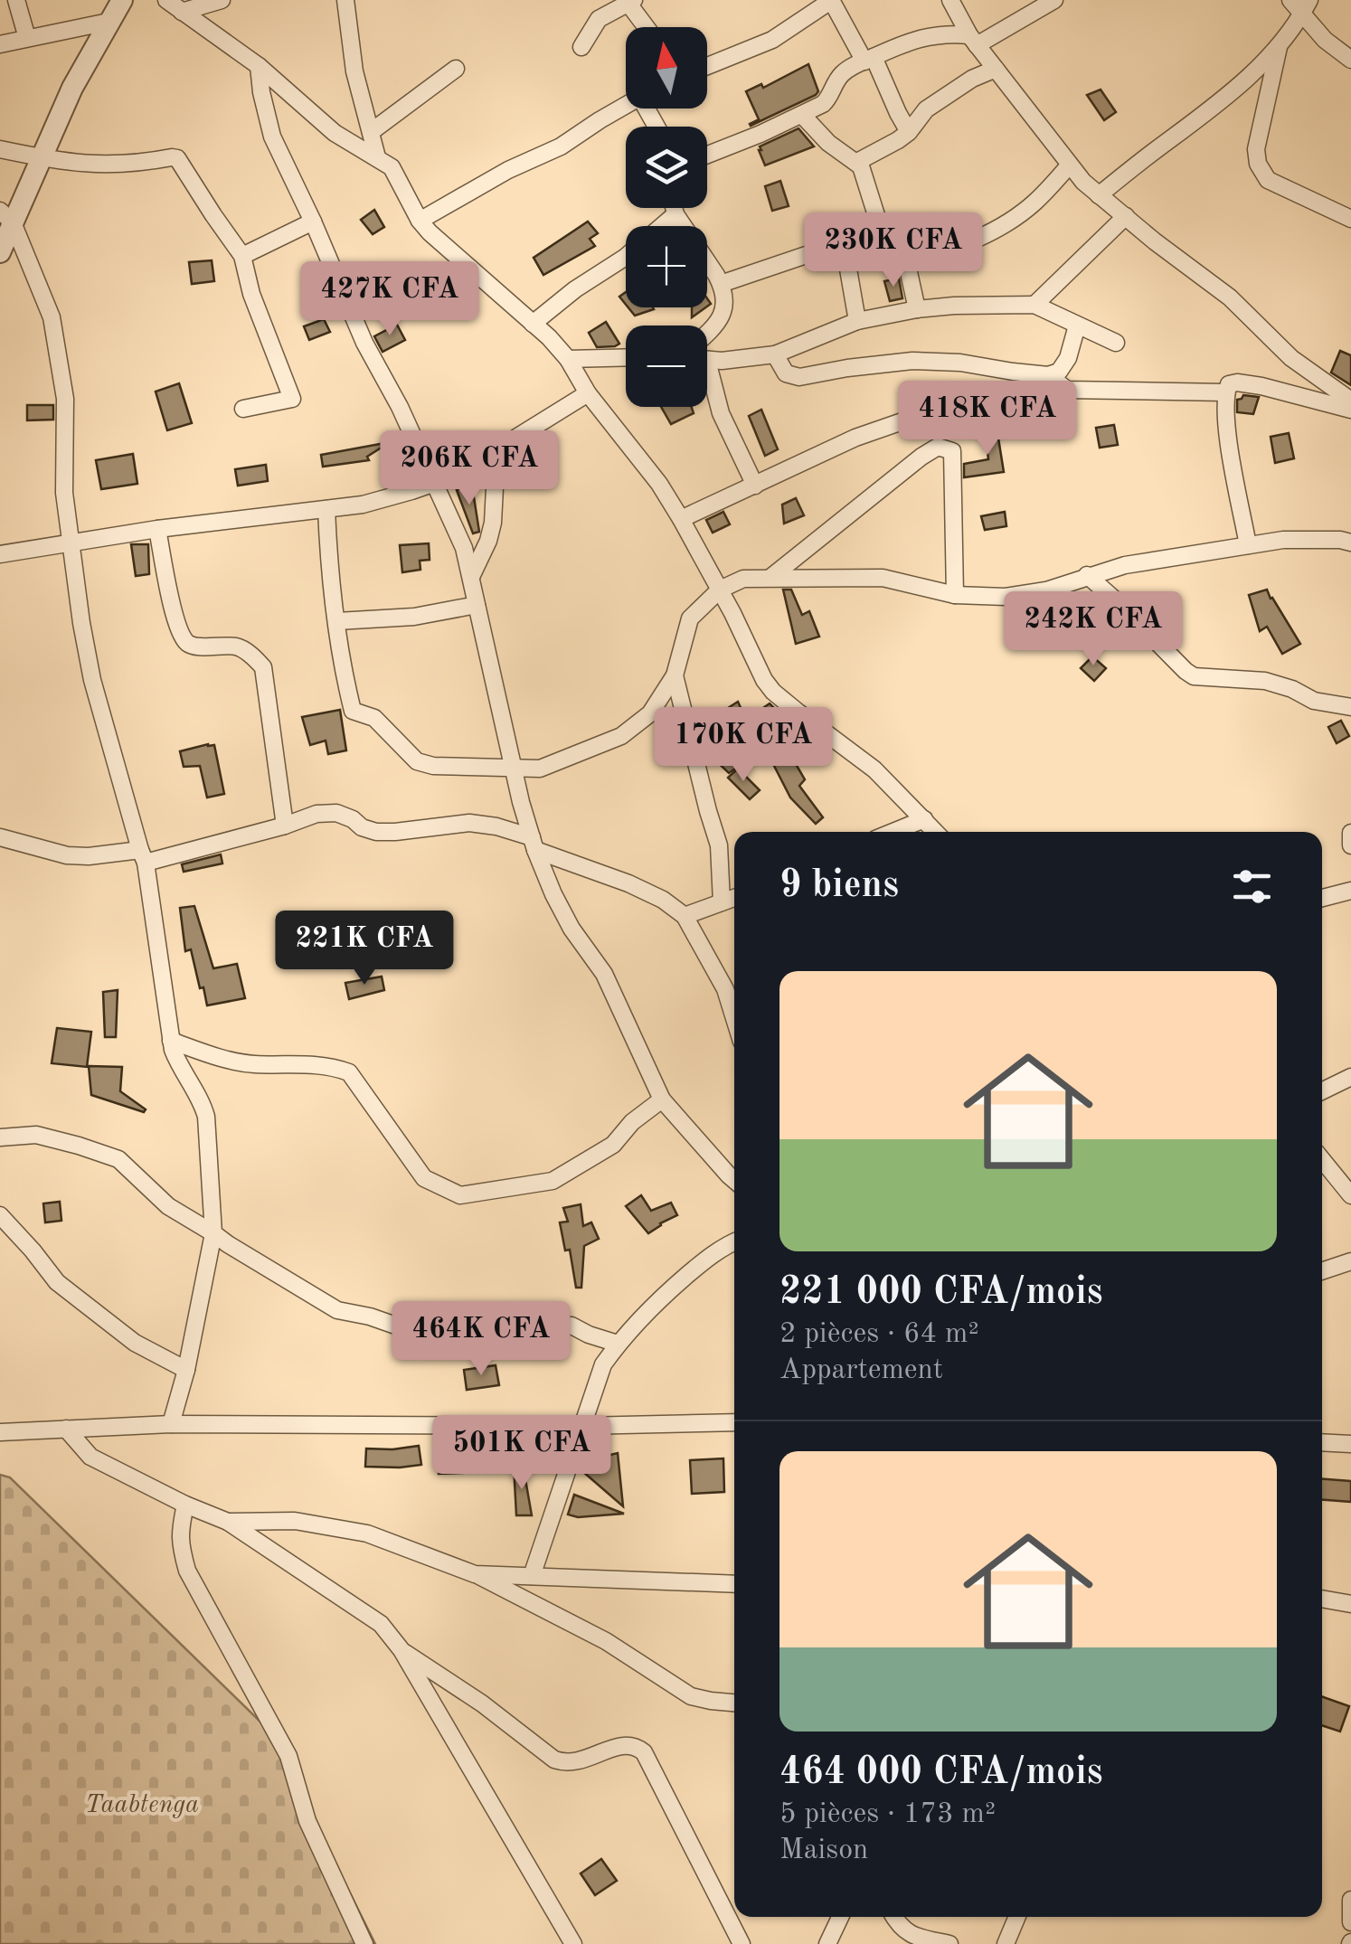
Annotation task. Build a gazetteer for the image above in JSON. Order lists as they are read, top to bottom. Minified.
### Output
{"parks":["Taabtenga"],"north":"top","page":{"map_buttons":["+","−"],"price":["230K CFA","427K CFA","418K CFA","206K CFA","242K CFA","170K CFA","221K CFA","464K CFA","501K CFA"],"heading":"9 biens","list":[{"name":"221 000 CFA/mois","note":"2 pièces · 64 m² · Appartement"},{"name":"464 000 CFA/mois","note":"5 pièces · 173 m² · Maison"}]}}
